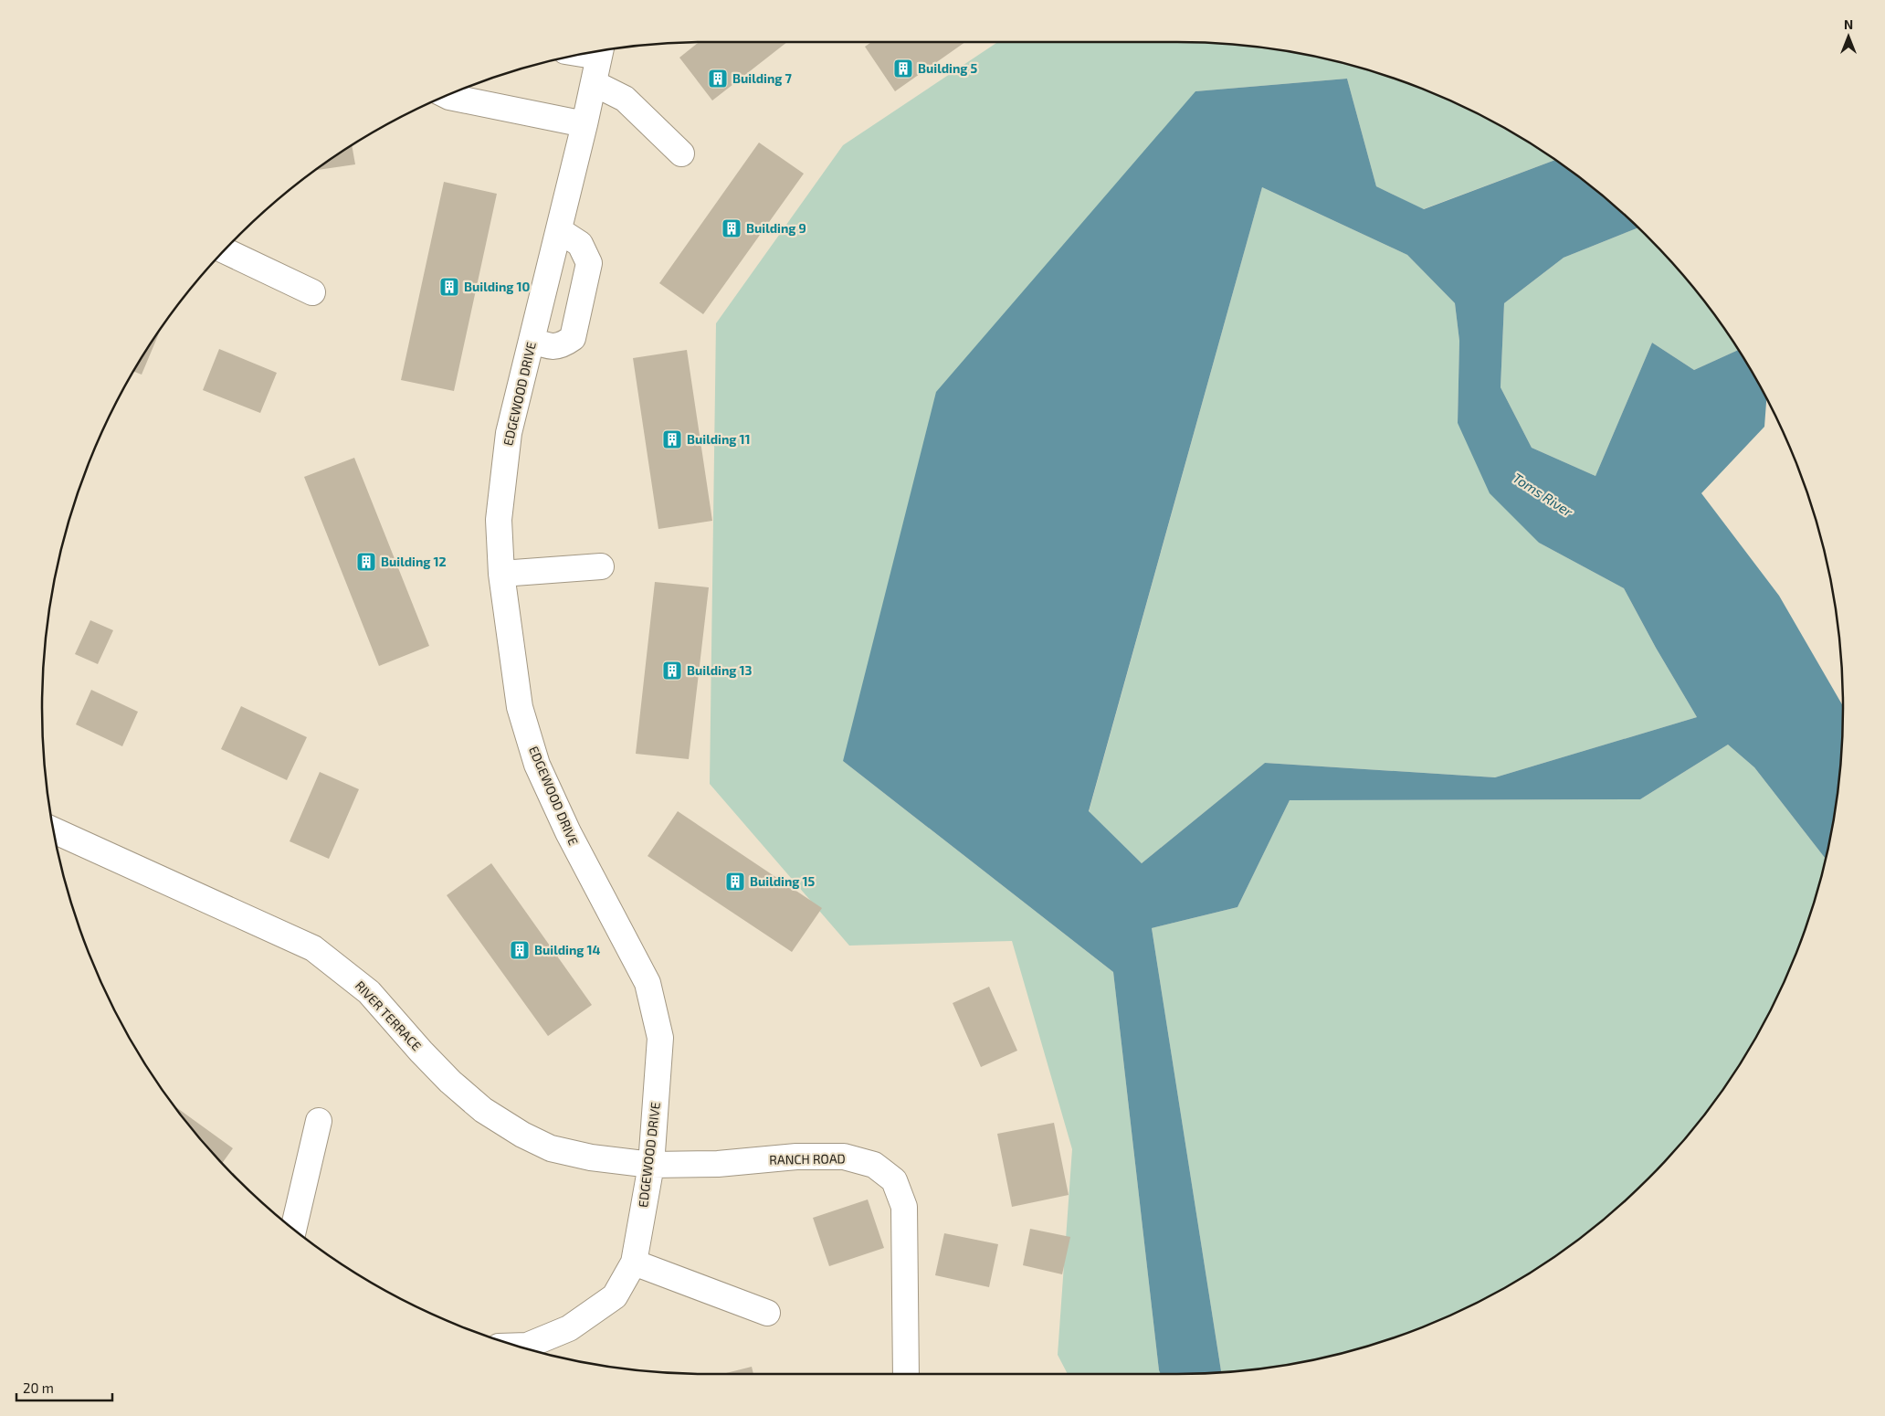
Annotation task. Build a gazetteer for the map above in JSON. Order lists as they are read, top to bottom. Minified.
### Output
{"streets":{"street":["EDGEWOOD DRIVE","RIVER TERRACE","RANCH ROAD"]},"crossings":[["EDGEWOOD DRIVE","RIVER TERRACE"],["EDGEWOOD DRIVE","RANCH ROAD"],["RIVER TERRACE","RANCH ROAD"]],"water":["Toms River"],"places":{"building":["Building 5","Building 7","Building 9","Building 10","Building 11","Building 12","Building 13","Building 15","Building 14"]},"scale_bar":"20 m","north":"top"}
